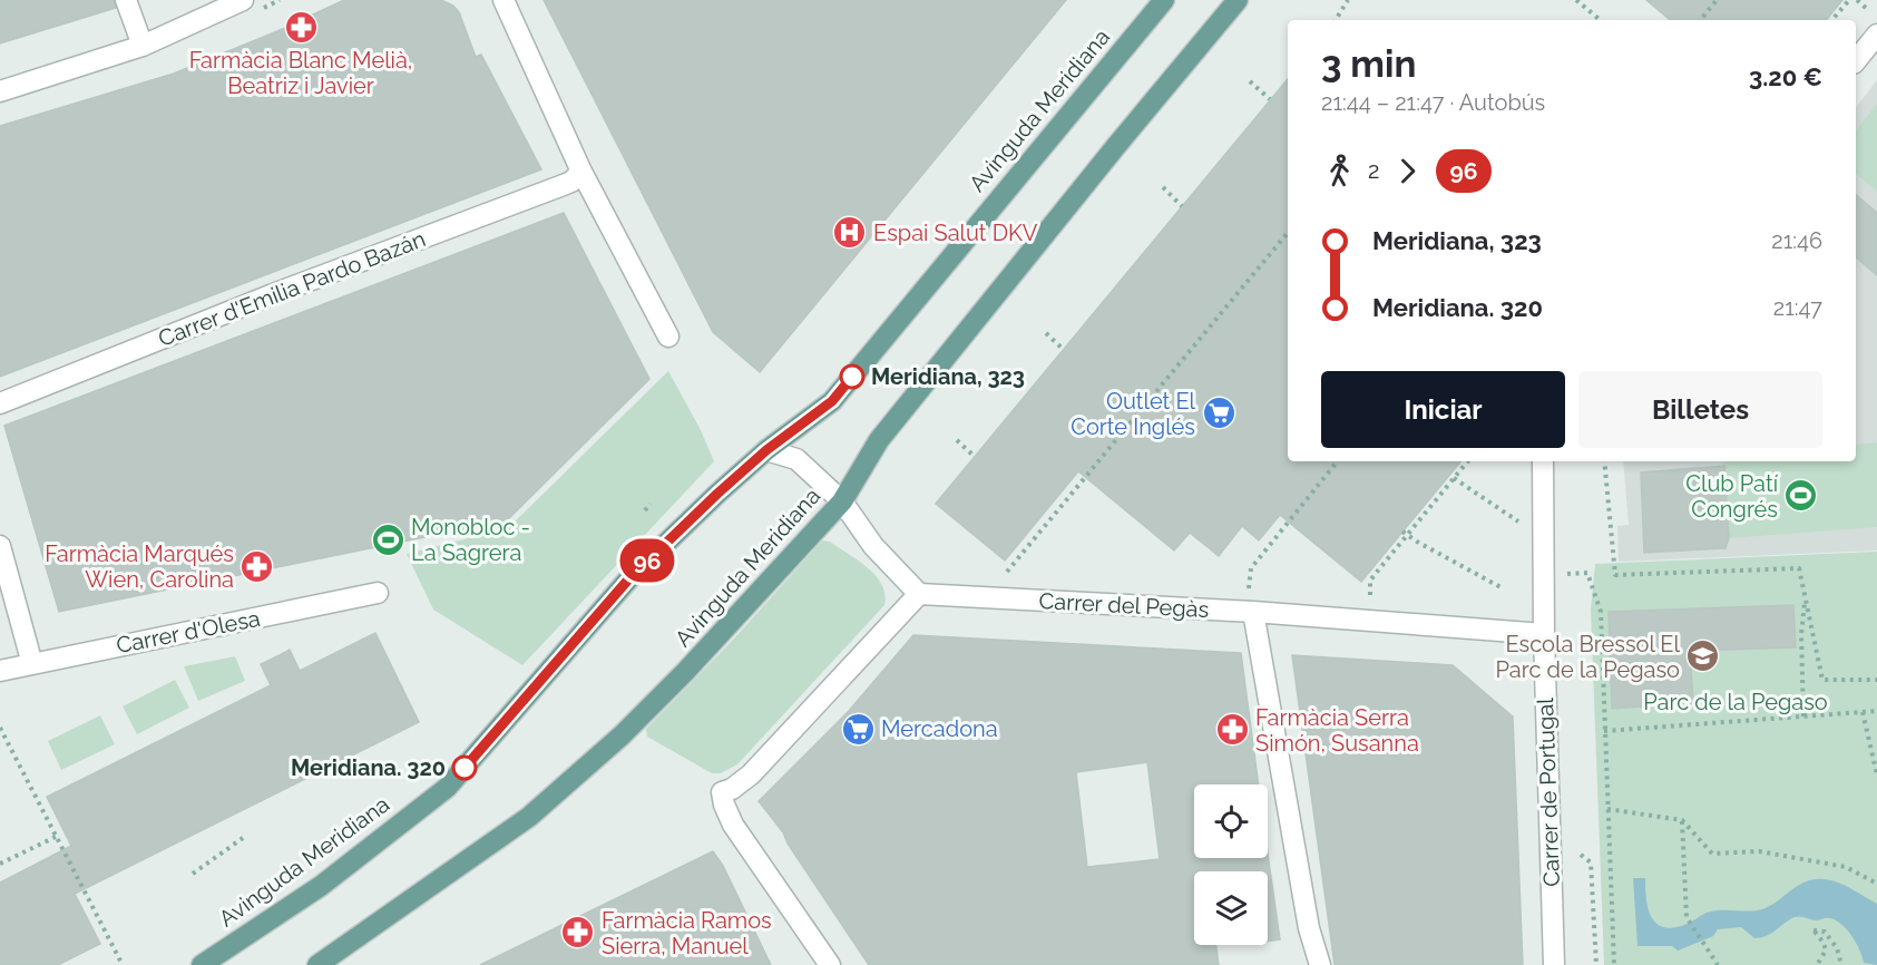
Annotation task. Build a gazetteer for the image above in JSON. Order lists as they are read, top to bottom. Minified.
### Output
{"streets":{"main road":["Avinguda Meridiana"],"street":["Carrer d'Emilia Pardo Bazán","Carrer del Pegàs","Carrer d'Olesa","Carrer de Portugal"]},"crossings":[["Carrer del Pegàs","Carrer de Portugal"]],"parks":["Parc de la Pegaso"],"places":{"pharmacy":["Farmàcia Blanc Melià, Beatriz i Javier","Farmàcia Marqués Wien, Carolina","Farmàcia Serra Simón, Susanna","Farmàcia Ramos Sierra, Manuel"],"hospital":["Espai Salut DKV"],"other":["Meridiana, 323","Meridiana. 320"],"supermarket":["Outlet El Corte Inglés","Mercadona"],"sports":["Club Patí Congrés","Monobloc - La Sagrera"],"school or university":["Escola Bressol El Parc de la Pegaso"]},"lines":["bus line 96"],"page":{"on_map":"96","heading":["3 min","21:44 – 21:47 · Autobús","3.20 €"],"legs":["2","96"],"list":[{"name":"Meridiana, 323","value":"21:46"},{"name":"Meridiana. 320","value":"21:47"}],"buttons":["Iniciar","Billetes"]}}
